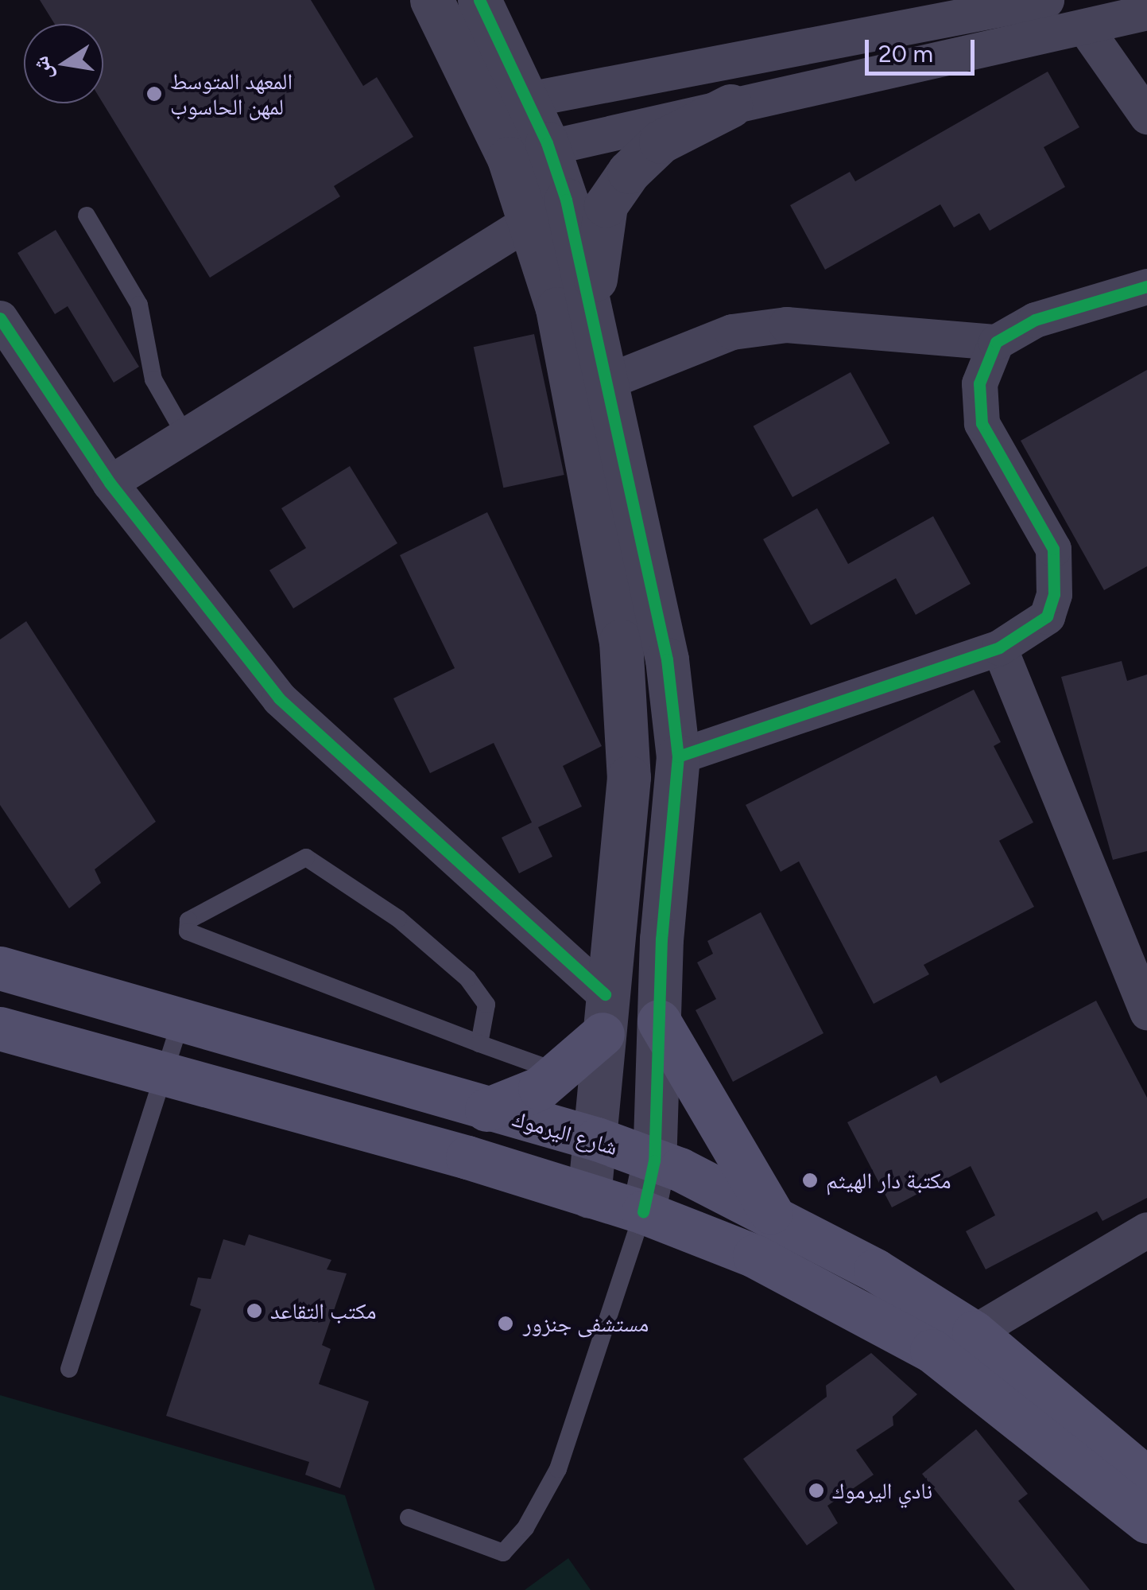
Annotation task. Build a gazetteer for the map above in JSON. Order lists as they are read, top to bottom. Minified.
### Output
{"streets":{"main road":["شارع اليرموك"]},"places":["المعهد المتوسط لمهن الحاسوب","مكتبة دار الهيثم","مكتب التقاعد","مستشفى جنزور","نادي اليرموك"],"scale_bar":"20 m","north":"left"}
